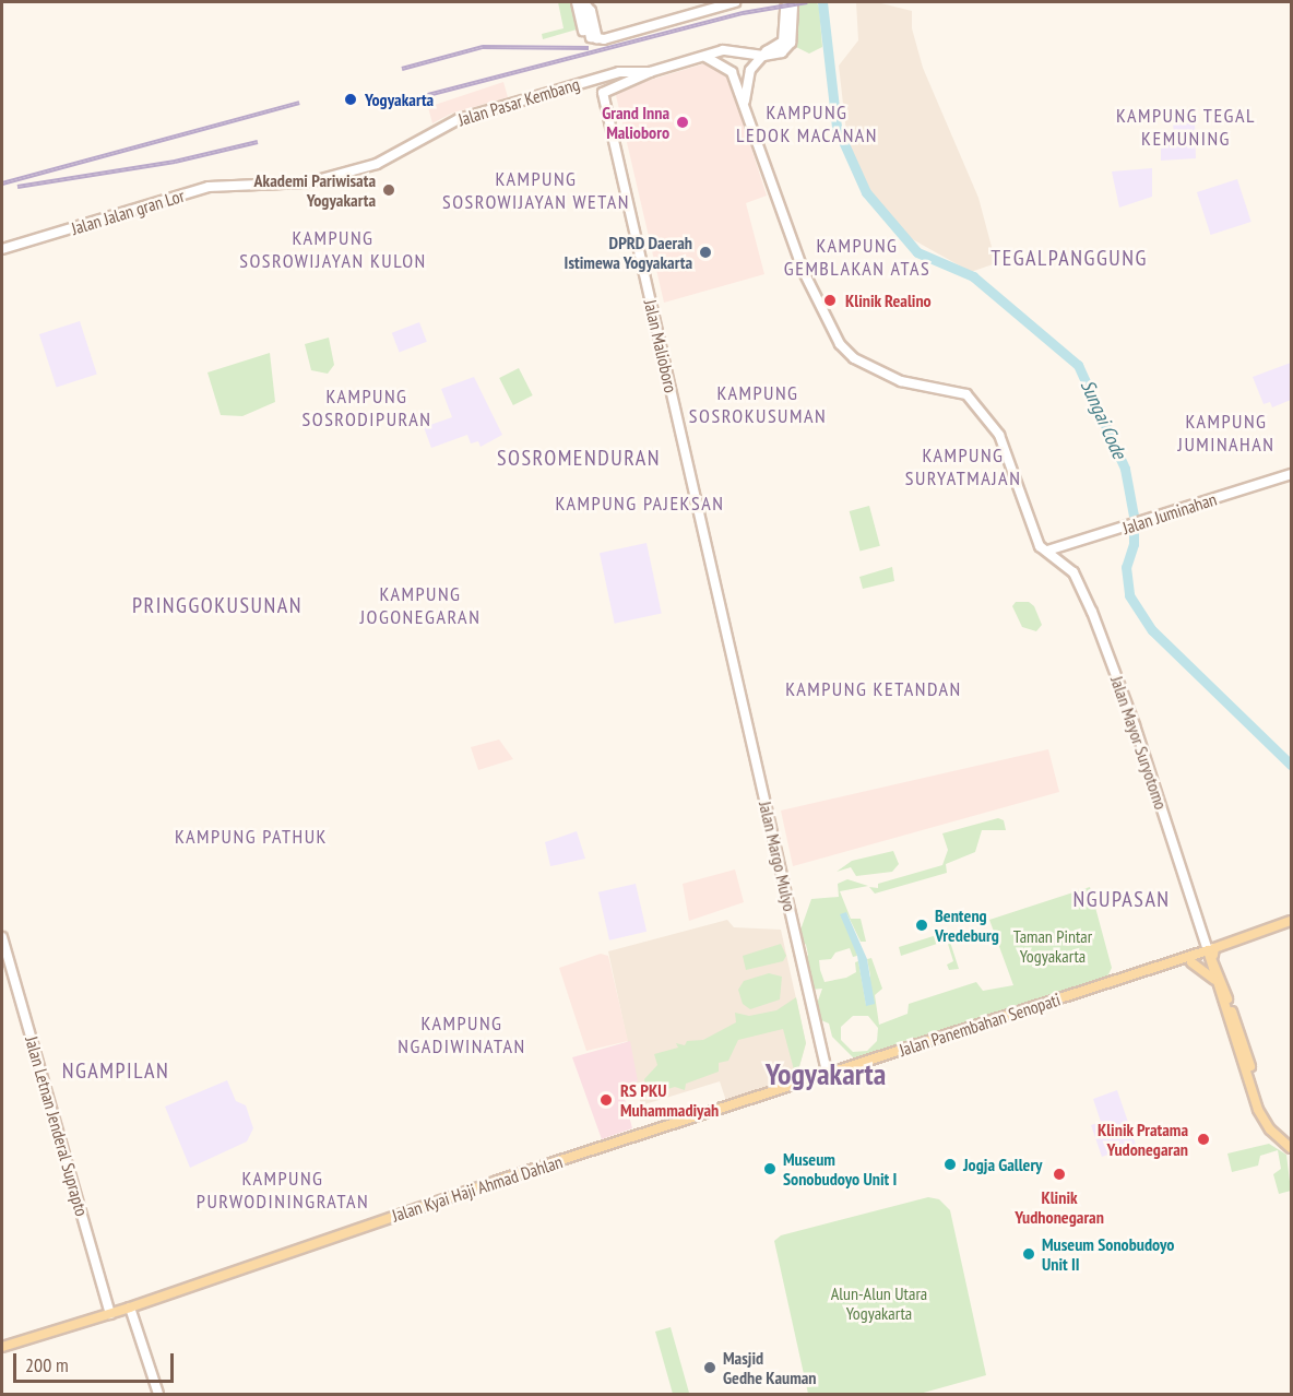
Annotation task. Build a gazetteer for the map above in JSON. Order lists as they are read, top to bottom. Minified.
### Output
{"streets":{"main road":["Jalan Pasar Kembang","Jalan Jalan gran Lor","Jalan Malioboro","Jalan Juminahan","Jalan Mayor Suryotomo","Jalan Margo Mulyo","Jalan Panembahan Senopati","Jalan Letnan Jenderal Suprapto","Jalan Kyai Haji Ahmad Dahlan"]},"crossings":[["Jalan Pasar Kembang","Jalan Jalan gran Lor"],["Jalan Pasar Kembang","Jalan Malioboro"],["Jalan Malioboro","Jalan Margo Mulyo"],["Jalan Juminahan","Jalan Mayor Suryotomo"],["Jalan Mayor Suryotomo","Jalan Panembahan Senopati"],["Jalan Margo Mulyo","Jalan Panembahan Senopati"],["Jalan Margo Mulyo","Jalan Kyai Haji Ahmad Dahlan"],["Jalan Panembahan Senopati","Jalan Kyai Haji Ahmad Dahlan"],["Jalan Letnan Jenderal Suprapto","Jalan Kyai Haji Ahmad Dahlan"]],"districts":["KAMPUNG LEDOK MACANAN","KAMPUNG TEGAL KEMUNING","KAMPUNG SOSROWIJAYAN WETAN","KAMPUNG SOSROWIJAYAN KULON","KAMPUNG GEMBLAKAN ATAS","TEGALPANGGUNG","KAMPUNG SOSROKUSUMAN","KAMPUNG SOSRODIPURAN","KAMPUNG JUMINAHAN","KAMPUNG SURYATMAJAN","SOSROMENDURAN","KAMPUNG PAJEKSAN","KAMPUNG JOGONEGARAN","PRINGGOKUSUNAN","KAMPUNG KETANDAN","KAMPUNG PATHUK","NGUPASAN","KAMPUNG NGADIWINATAN","NGAMPILAN","Yogyakarta","KAMPUNG PURWODININGRATAN"],"water":["Sungai Code"],"parks":["Taman Pintar Yogyakarta","Alun-Alun Utara Yogyakarta"],"places":["Yogyakarta","Grand Inna Malioboro","Akademi Pariwisata Yogyakarta","DPRD Daerah Istimewa Yogyakarta","Klinik Realino","Benteng Vredeburg","RS PKU Muhammadiyah","Klinik Pratama Yudonegaran","Jogja Gallery","Museum Sonobudoyo Unit I","Klinik Yudhonegaran","Museum Sonobudoyo Unit II","Masjid Gedhe Kauman"],"scale_bar":"200 m"}
